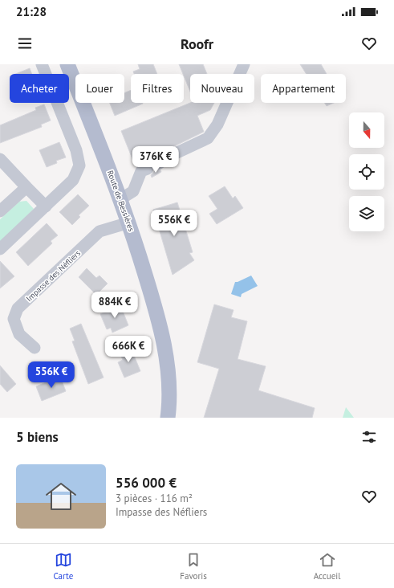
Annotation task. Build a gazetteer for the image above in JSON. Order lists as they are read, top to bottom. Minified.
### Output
{"streets":{"main road":["Route de Bessières"],"street":["Impasse des Néfliers"]},"crossings":[["Route de Bessières","Impasse des Néfliers"]],"north":"bottom","page":{"status":"21:28","header":"Roofr","chip":["Acheter","Louer","Filtres","Nouveau","Appartement"],"price":["376K €","556K €","884K €","666K €","556K €"],"heading":"5 biens","list":[{"name":"556 000 €","note":"3 pièces · 116 m² · Impasse des Néfliers"}],"tabs":["Carte","Favoris","Accueil"]}}
